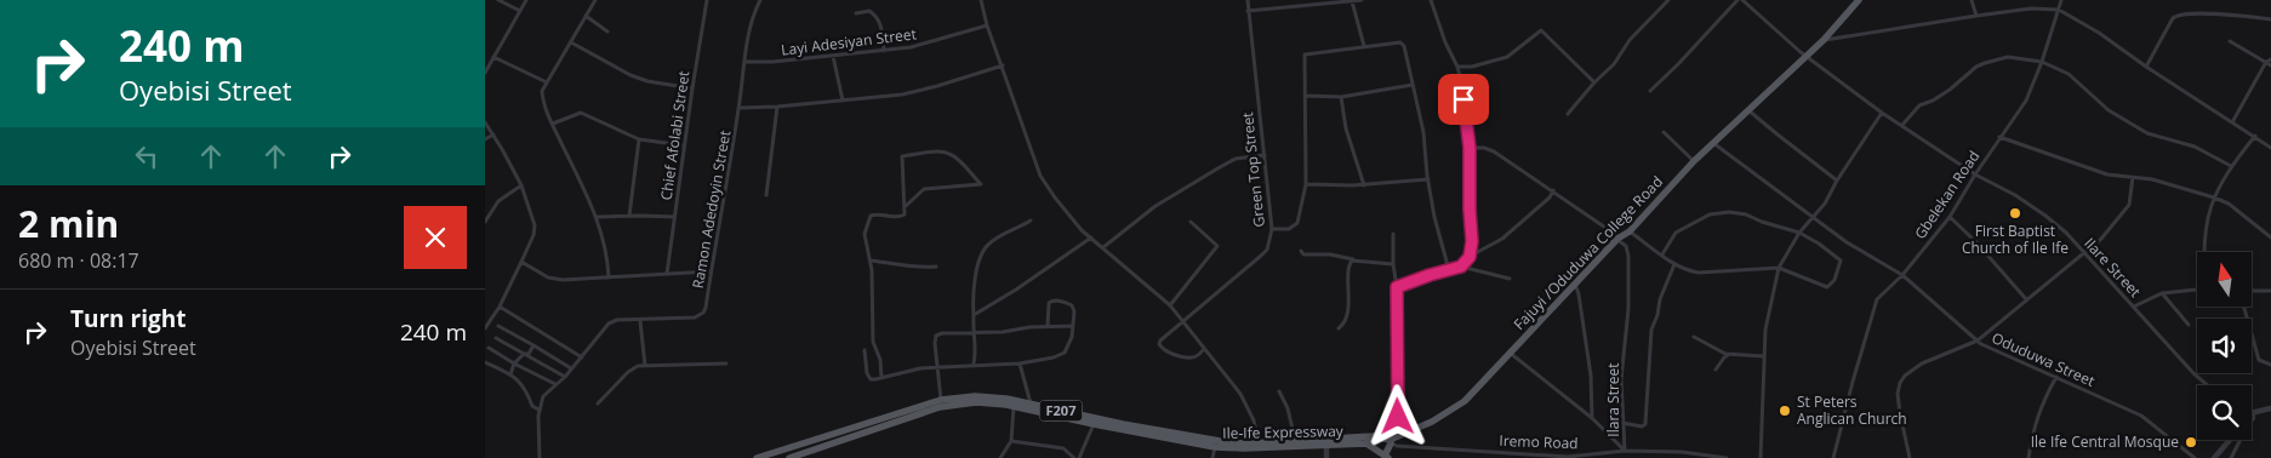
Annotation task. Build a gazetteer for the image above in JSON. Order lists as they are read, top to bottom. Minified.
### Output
{"streets":{"main road":["Fajuyi /Oduduwa College Road","F207","Ile-Ife Expressway"],"street":["Layi Adesiyan Street","Chief Afolabi Street","Green Top Street","Gbelekan Road","Ramon Adedoyin Street","Ilare Street","Oduduwa Street","Ilara Street","Iremo Road"]},"crossings":[["Layi Adesiyan Street","Ramon Adedoyin Street"],["Gbelekan Road","Ilare Street"],["Gbelekan Road","Oduduwa Street"],["Fajuyi /Oduduwa College Road","Ilare Street"],["Fajuyi /Oduduwa College Road","Oduduwa Street"],["Fajuyi /Oduduwa College Road","Ilara Street"],["Fajuyi /Oduduwa College Road","Iremo Road"],["Ilara Street","Iremo Road"]],"places":["First Baptist Church of Ile Ife","St Peters Anglican Church","Ile Ife Central Mosque"],"north":"top","page":{"turn":["240 m","Oyebisi Street"],"heading":["2 min","680 m · 08:17"],"list":[{"name":"Turn right","note":"Oyebisi Street","value":"240 m"}]}}
